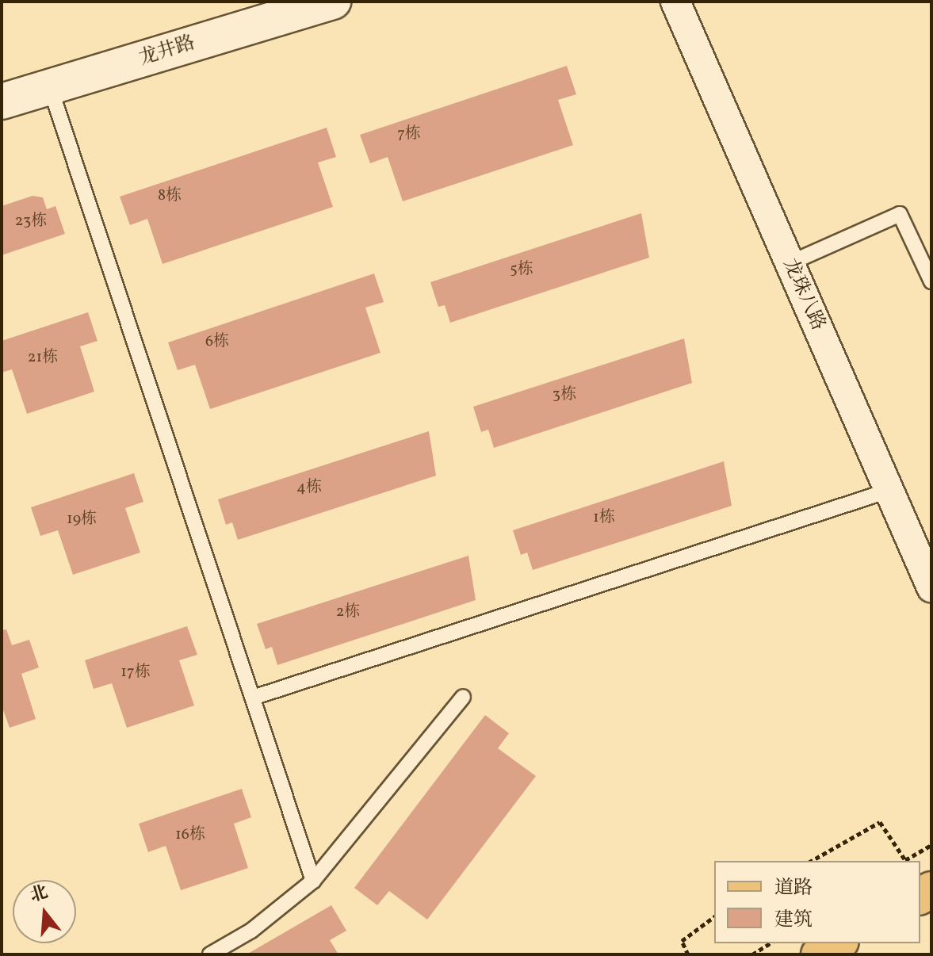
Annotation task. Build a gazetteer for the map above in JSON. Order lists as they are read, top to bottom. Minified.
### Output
{"streets":{"street":["龙井路","龙珠八路"]},"house_numbers":["7栋","8栋","23栋","5栋","6栋","21栋","3栋","4栋","1栋","19栋","2栋","17栋","16栋"],"legend":["道路","建筑"],"north":"top"}
